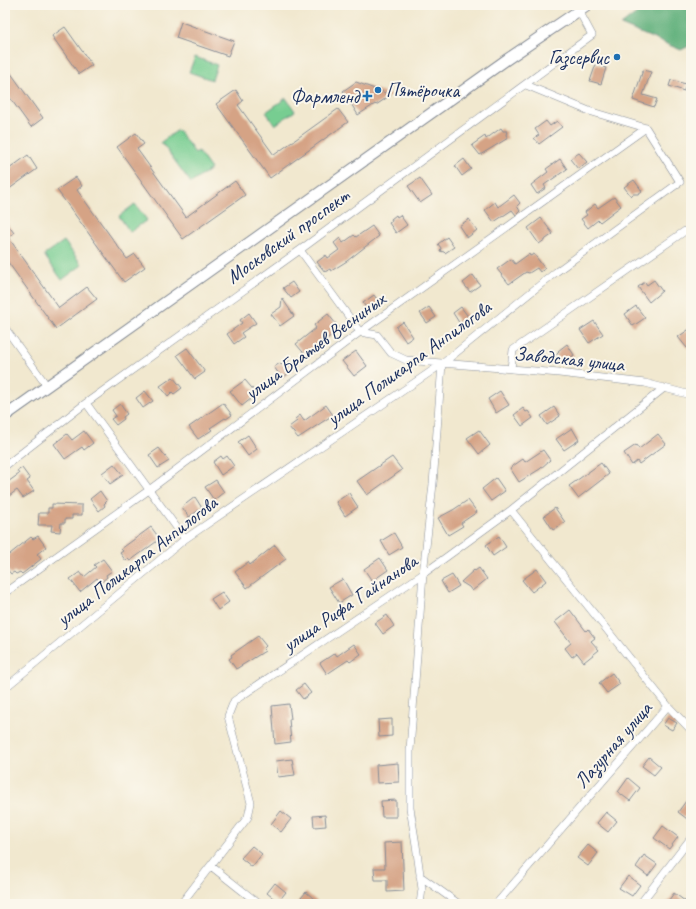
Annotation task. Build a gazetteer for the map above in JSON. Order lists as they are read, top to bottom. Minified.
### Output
{"streets":{"main road":["Московский проспект"],"street":["улица Братьев Весниных","Заводская улица","улица Поликарпа Анпилогова","улица Рифа Гайнанова","Лазурная улица"]},"crossings":[["улица Братьев Весниных","Заводская улица"],["улица Братьев Весниных","улица Поликарпа Анпилогова"],["Заводская улица","улица Поликарпа Анпилогова"],["Заводская улица","улица Рифа Гайнанова"],["улица Рифа Гайнанова","Лазурная улица"]],"places":{"other":["Газсервис","Пятёрочка"],"health":["Фармленд"]}}
